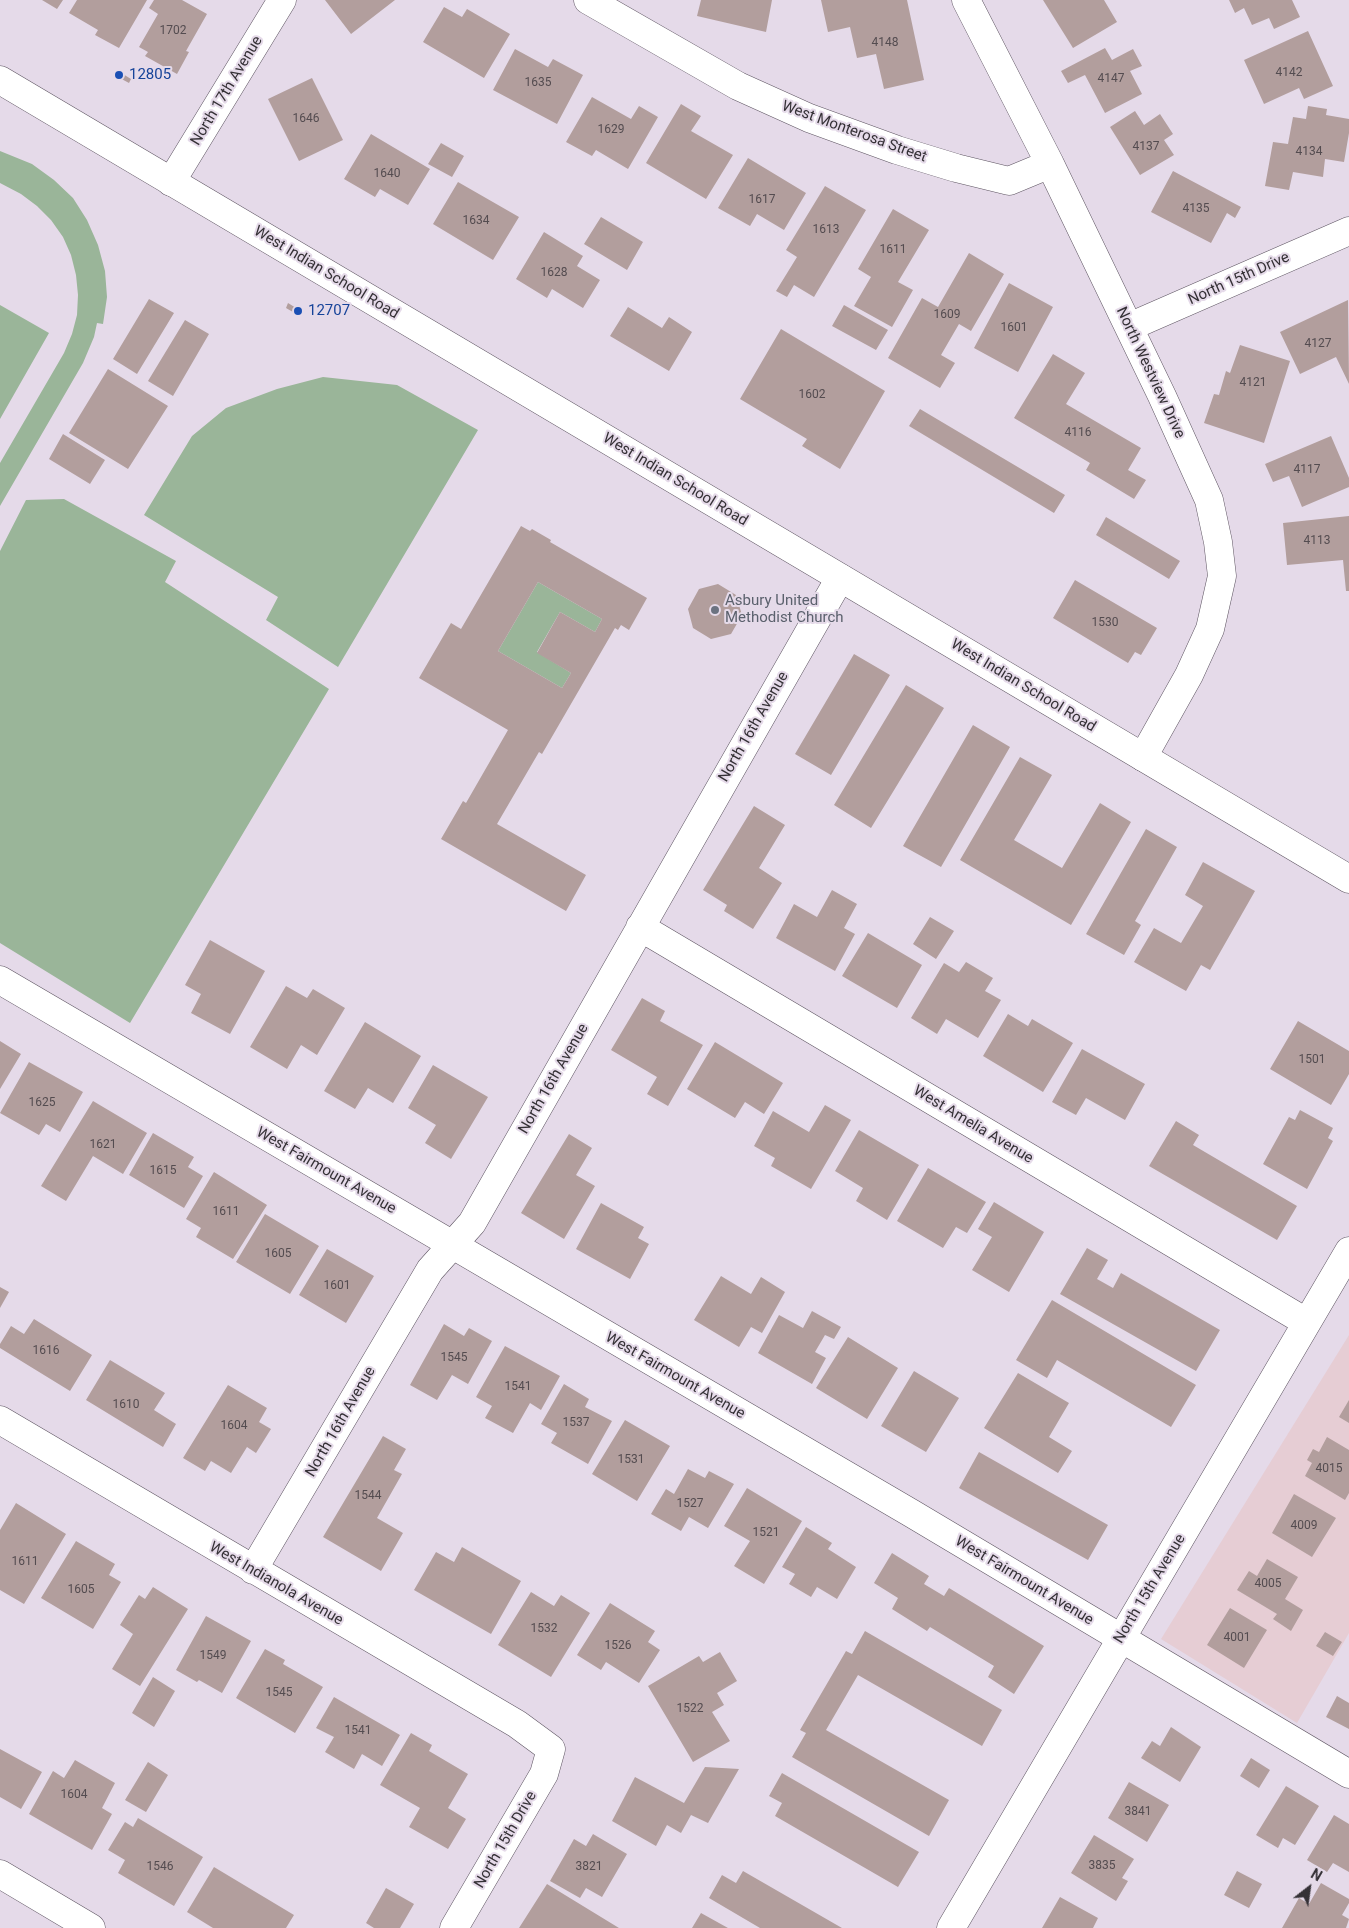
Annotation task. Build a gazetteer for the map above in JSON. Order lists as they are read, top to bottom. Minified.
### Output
{"streets":{"street":["North 17th Avenue","West Monterosa Street","West Indian School Road","North 15th Drive","North Westview Drive","North 16th Avenue","West Amelia Avenue","West Fairmount Avenue","West Indianola Avenue","North 15th Avenue"]},"crossings":[["North 17th Avenue","West Indian School Road"],["West Monterosa Street","North Westview Drive"],["West Indian School Road","North Westview Drive"],["West Indian School Road","North 16th Avenue"],["North 15th Drive","North Westview Drive"],["North 15th Drive","West Indianola Avenue"],["North 16th Avenue","West Amelia Avenue"],["North 16th Avenue","West Fairmount Avenue"],["North 16th Avenue","West Indianola Avenue"],["West Amelia Avenue","North 15th Avenue"],["West Fairmount Avenue","North 15th Avenue"]],"places":["12805","12707","Asbury United Methodist Church"],"house_numbers":["1702","4148","4142","4147","1635","1646","1629","4137","4134","1640","1617","4135","1634","1613","1611","1628","1609","1601","4127","4121","1602","4116","4117","4113","1530","1501","1625","1621","1615","1611","1605","1601","1616","1545","1541","1610","1537","1604","1531","4015","1544","1527","4009","1521","1611","4005","1605","1532","4001","1526","1549","1545","1522","1541","1604","3841","3835","1546","3821"],"north":"top right"}
